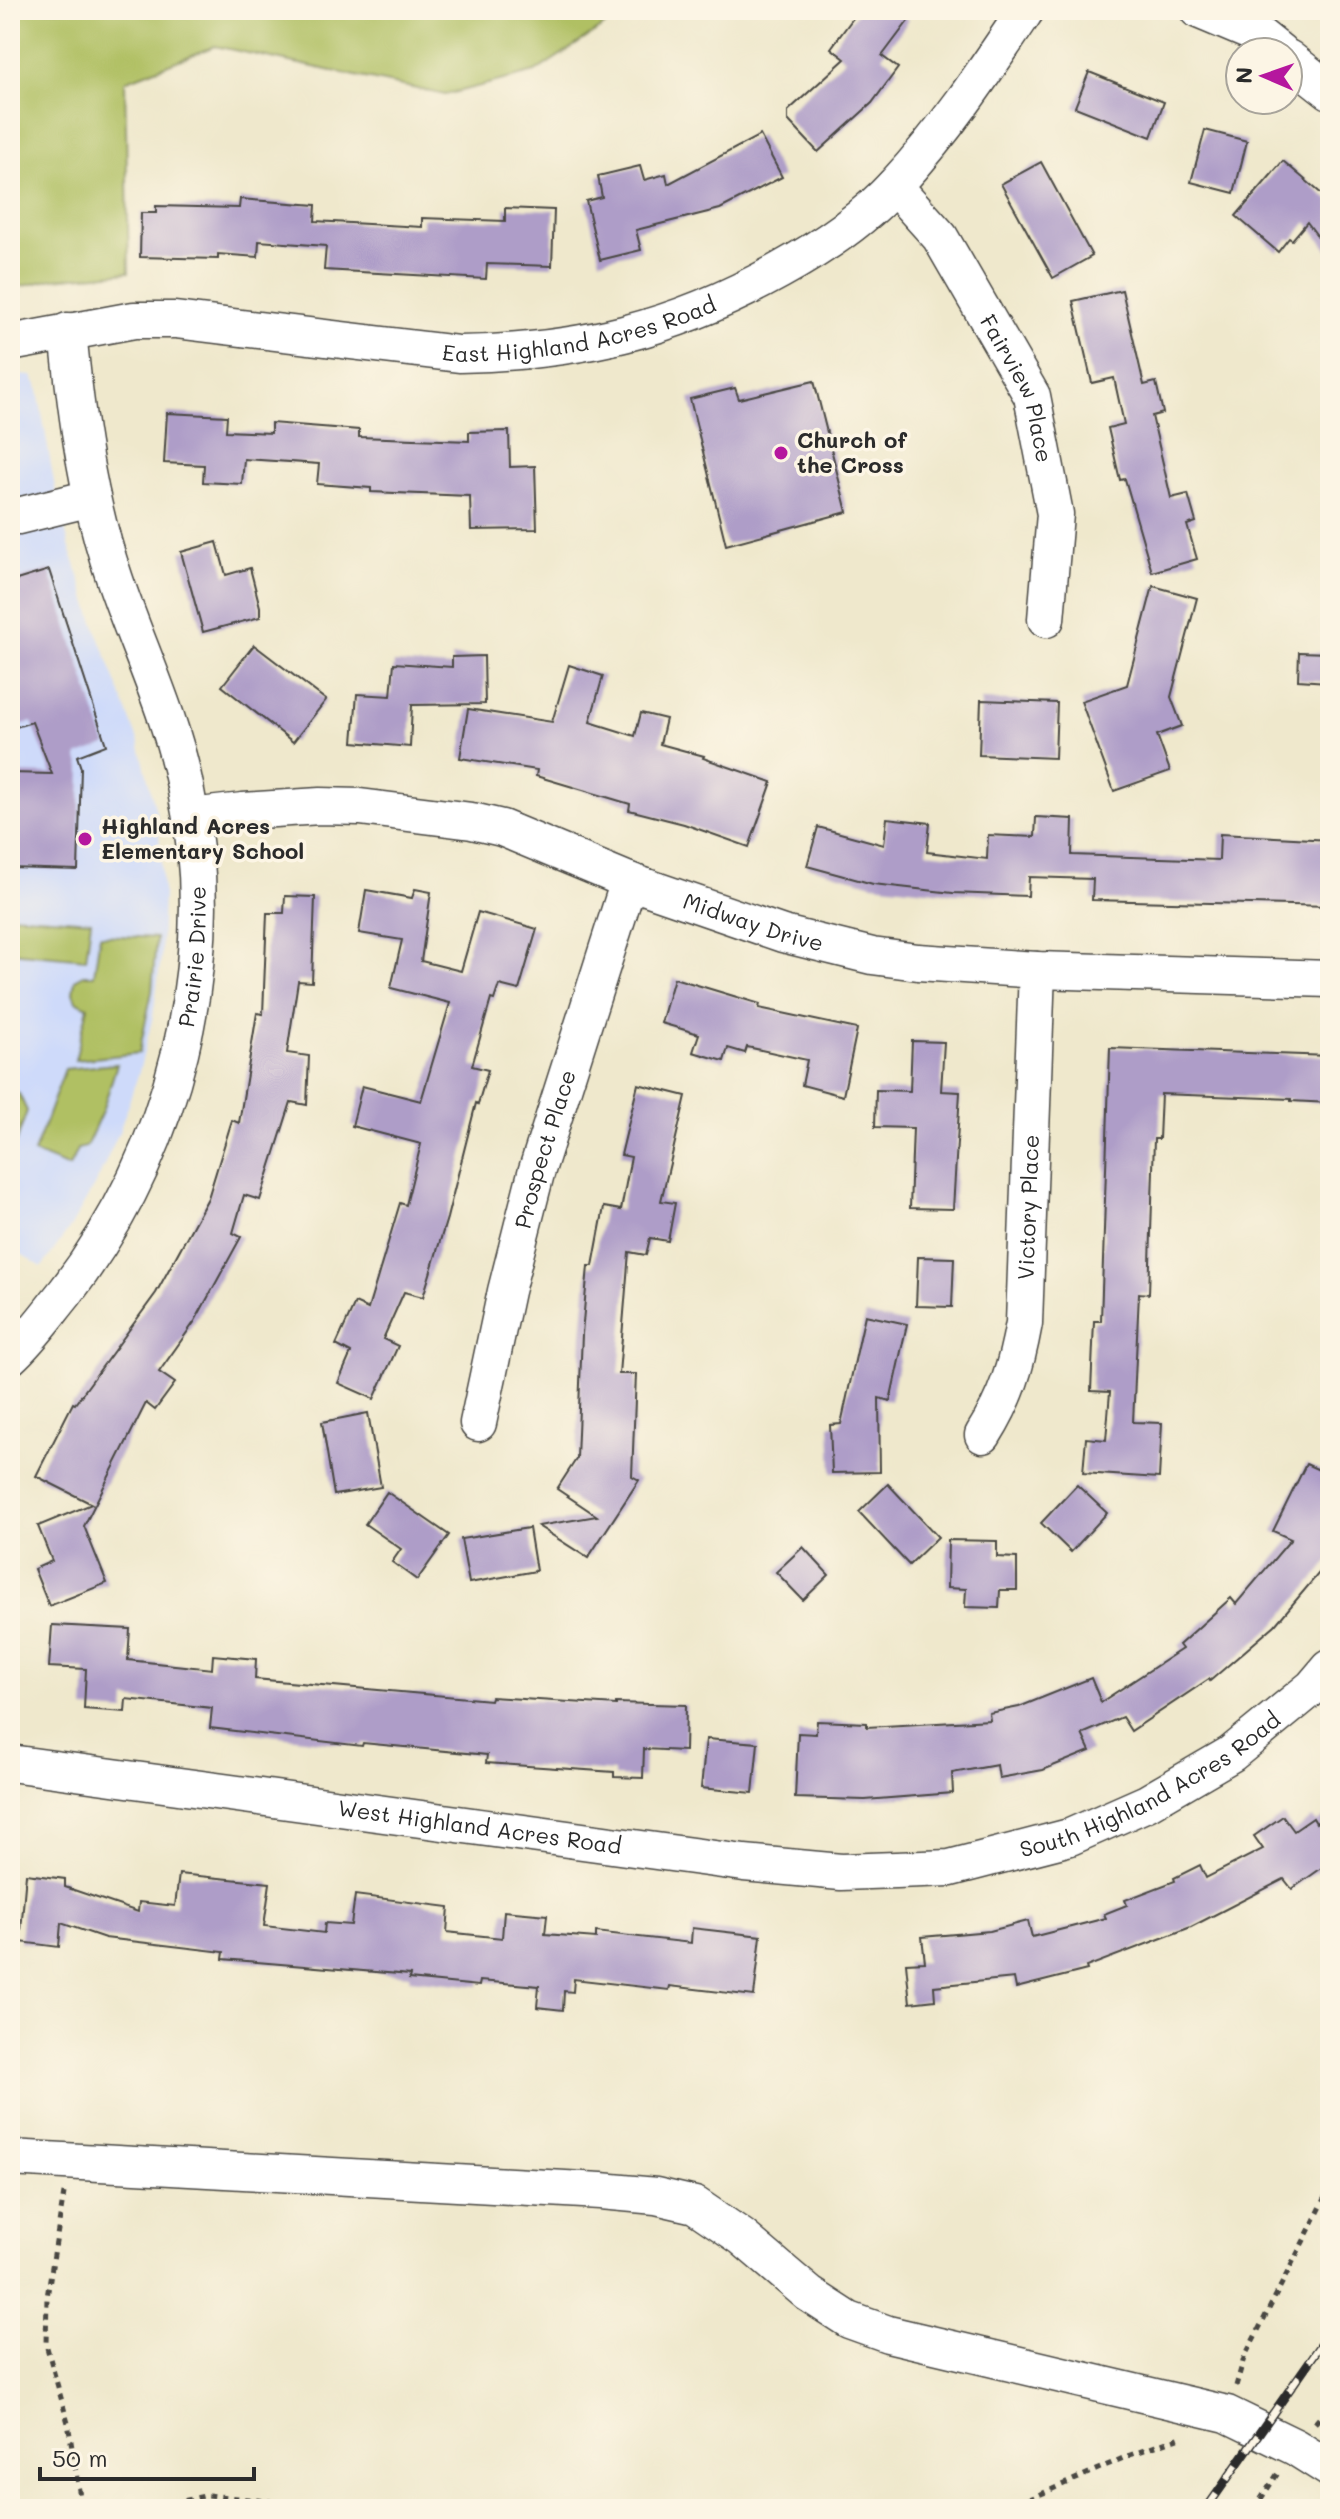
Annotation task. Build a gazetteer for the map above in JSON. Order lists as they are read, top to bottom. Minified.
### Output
{"streets":{"street":["East Highland Acres Road","Fairview Place","Midway Drive","Prairie Drive","Prospect Place","Victory Place","South Highland Acres Road","West Highland Acres Road"]},"crossings":[["East Highland Acres Road","Fairview Place"],["East Highland Acres Road","Prairie Drive"],["Midway Drive","Prairie Drive"],["Midway Drive","Prospect Place"],["Midway Drive","Victory Place"],["South Highland Acres Road","West Highland Acres Road"]],"places":["Church of the Cross","Highland Acres Elementary School"],"scale_bar":"50 m","north":"left"}
